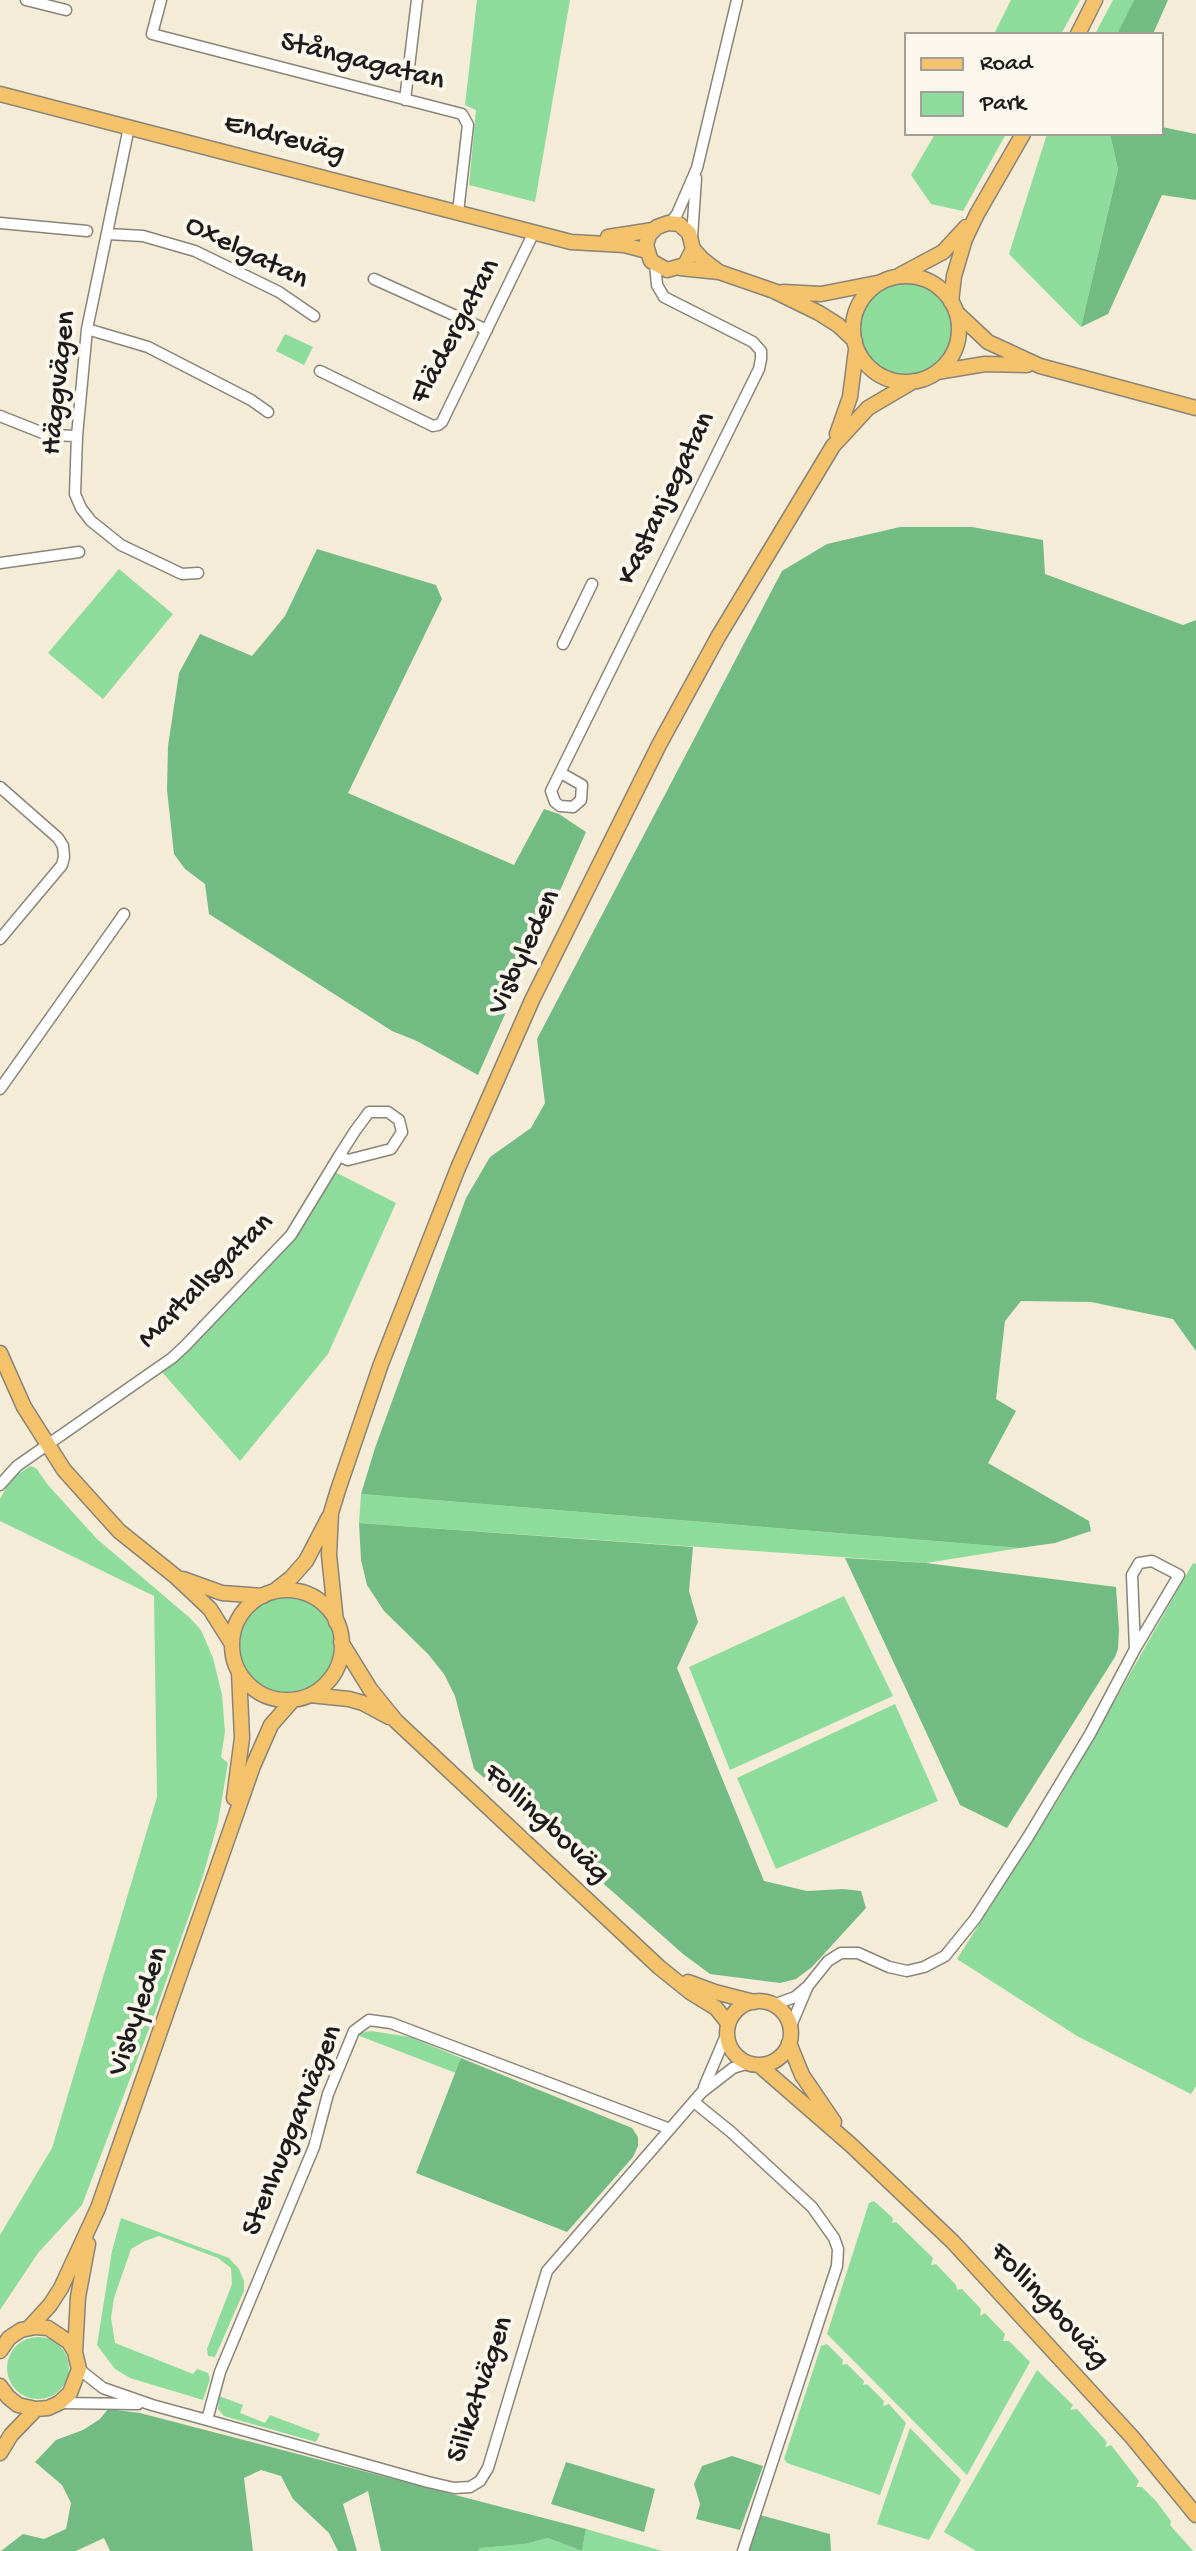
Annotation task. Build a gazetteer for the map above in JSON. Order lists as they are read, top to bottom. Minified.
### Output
{"streets":{"main road":["Endreväg","Visbyleden","Follingboväg"],"street":["Stångagatan","Oxelgatan","Flädergatan","Häggvägen","Kastanjegatan","Martallsgatan","Stenhuggarvägen","Silikatvägen"]},"crossings":[["Stångagatan","Endreväg"],["Endreväg","Flädergatan"],["Endreväg","Häggvägen"],["Oxelgatan","Häggvägen"],["Visbyleden","Follingboväg"],["Stenhuggarvägen","Silikatvägen"]],"legend":["Road","Park"]}
